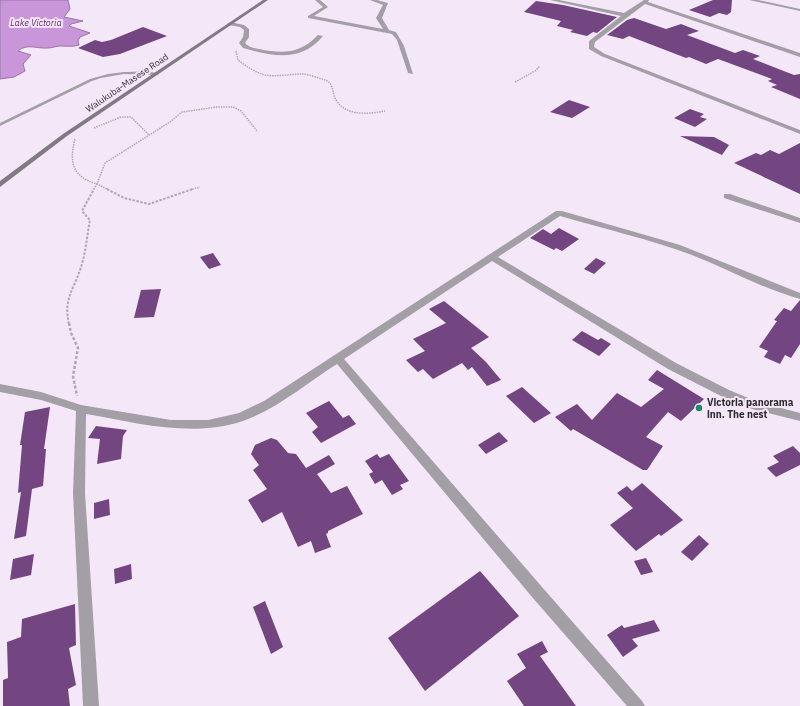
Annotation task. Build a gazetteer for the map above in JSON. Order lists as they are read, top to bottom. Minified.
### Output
{"streets":{"street":["Walukuba-Masese Road"]},"water":["Lake Victoria"],"places":["Victoria panorama inn. The nest"]}
